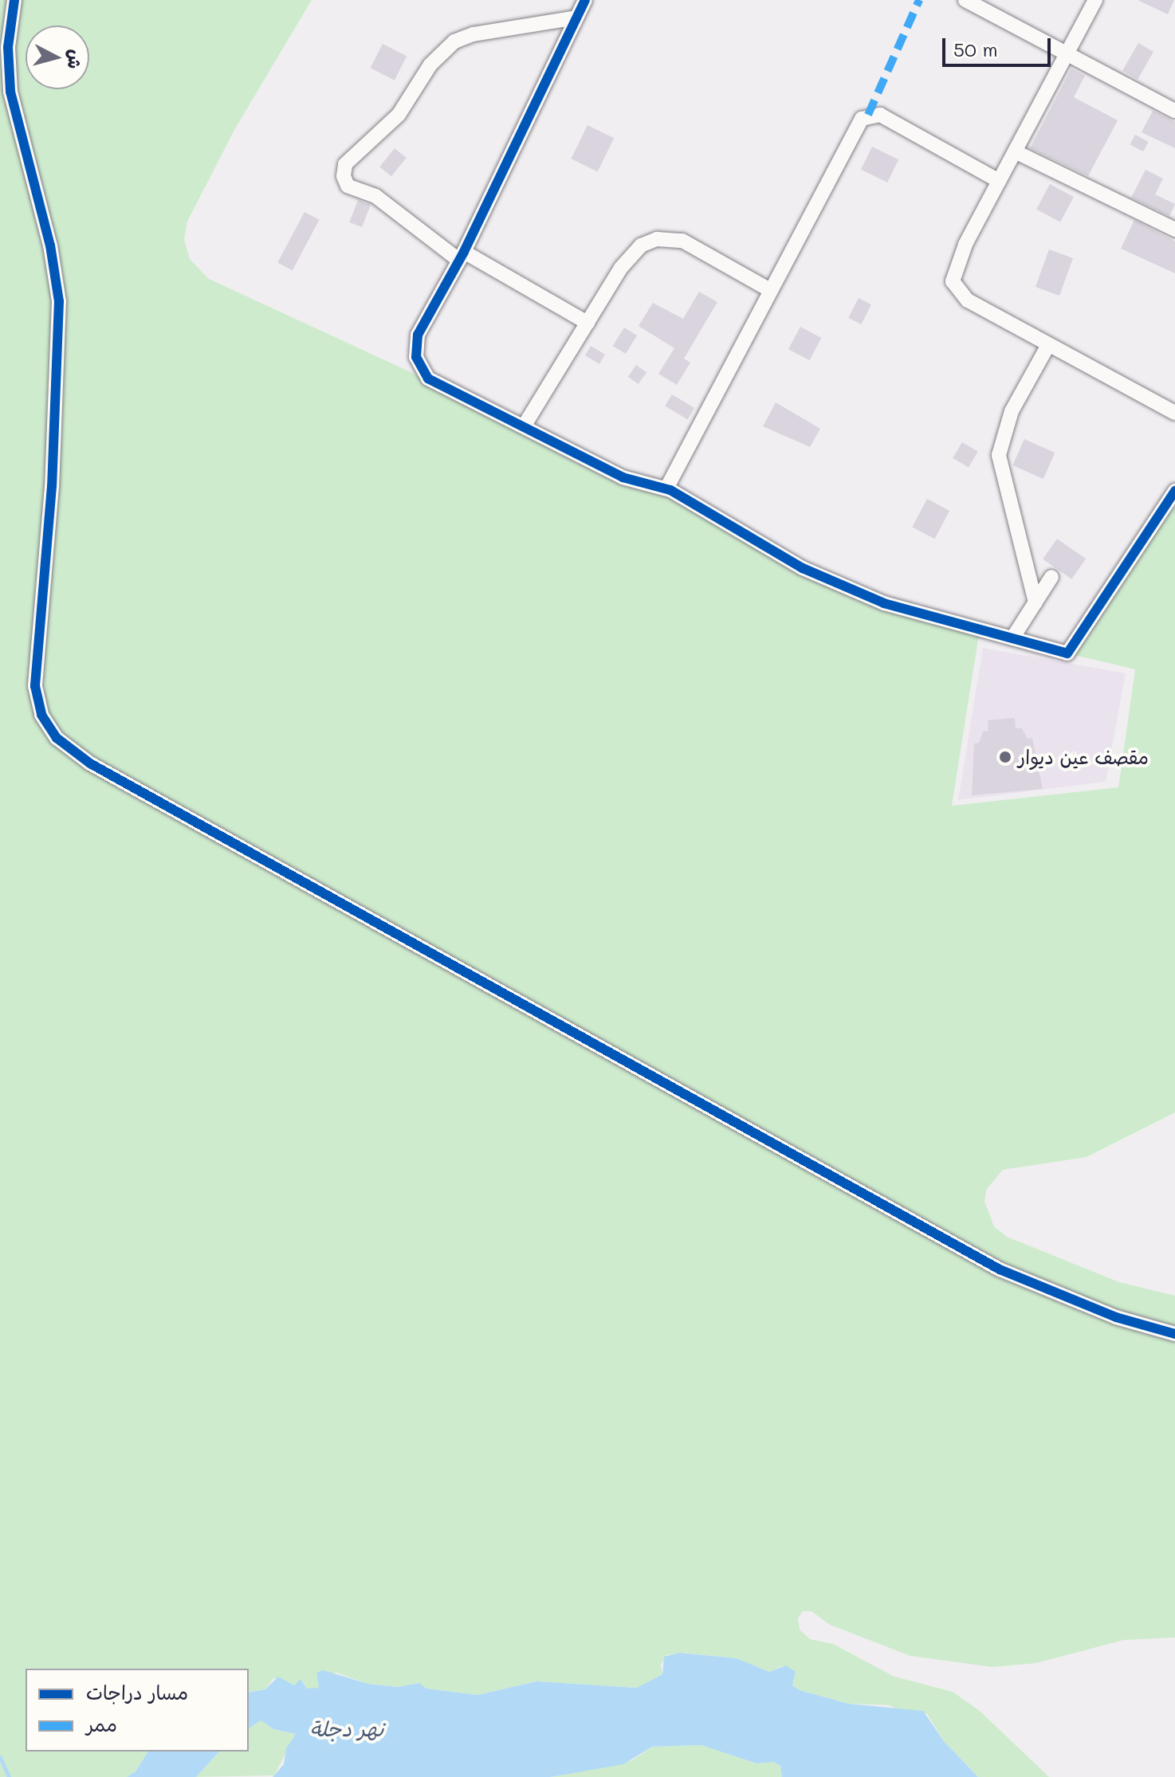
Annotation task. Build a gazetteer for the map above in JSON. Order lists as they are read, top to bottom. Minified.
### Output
{"water":["نهر دجلة"],"places":["مقصف عين ديوار"],"legend":["مسار دراجات","ممر"],"scale_bar":"50 m","north":"right"}
